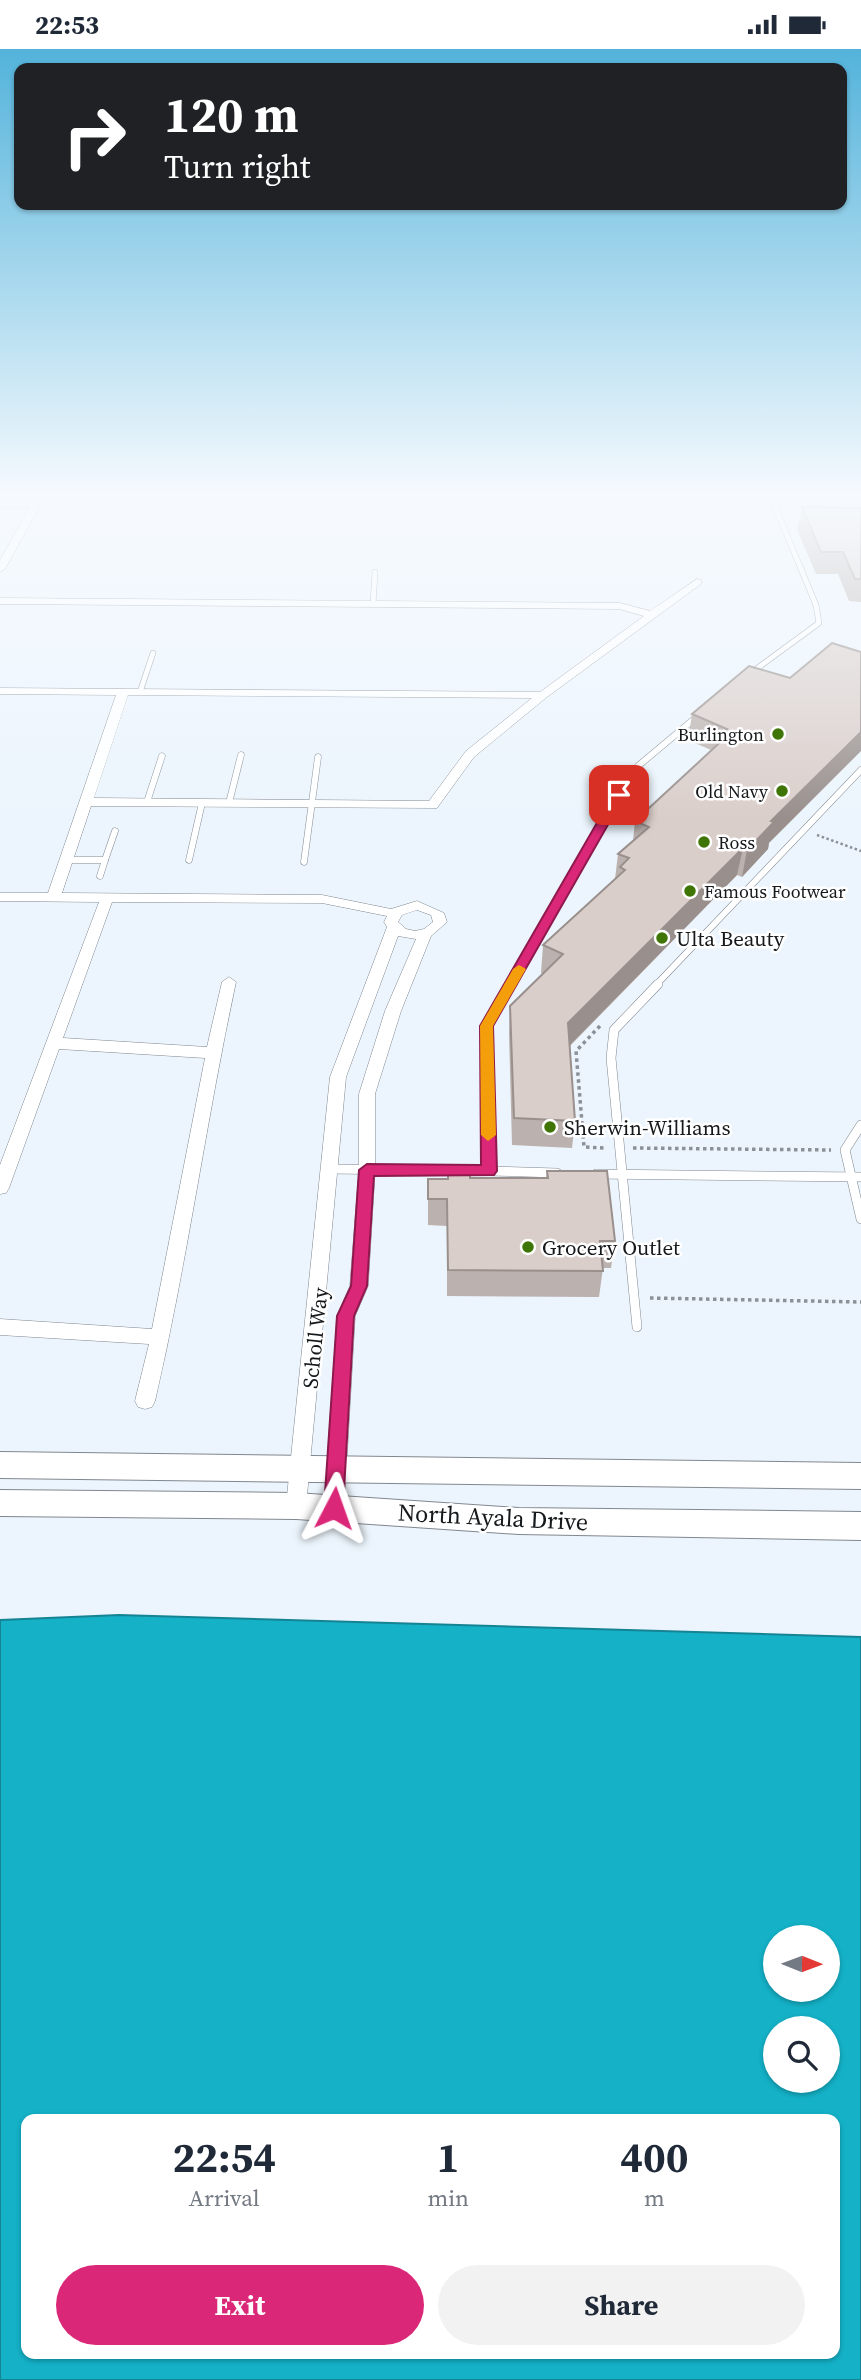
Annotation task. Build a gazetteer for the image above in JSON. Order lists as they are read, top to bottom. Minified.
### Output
{"streets":{"main road":["North Ayala Drive"],"street":["Scholl Way"]},"crossings":[["Scholl Way","North Ayala Drive"]],"places":["Burlington","Old Navy","Ross","Famous Footwear","Ulta Beauty","Sherwin-Williams","Grocery Outlet"],"north":"right","page":{"status":"22:53","turn":["120 m","Turn right"],"eta":["22:54","Arrival","1","min","400","m"],"buttons":["Exit","Share"]}}
